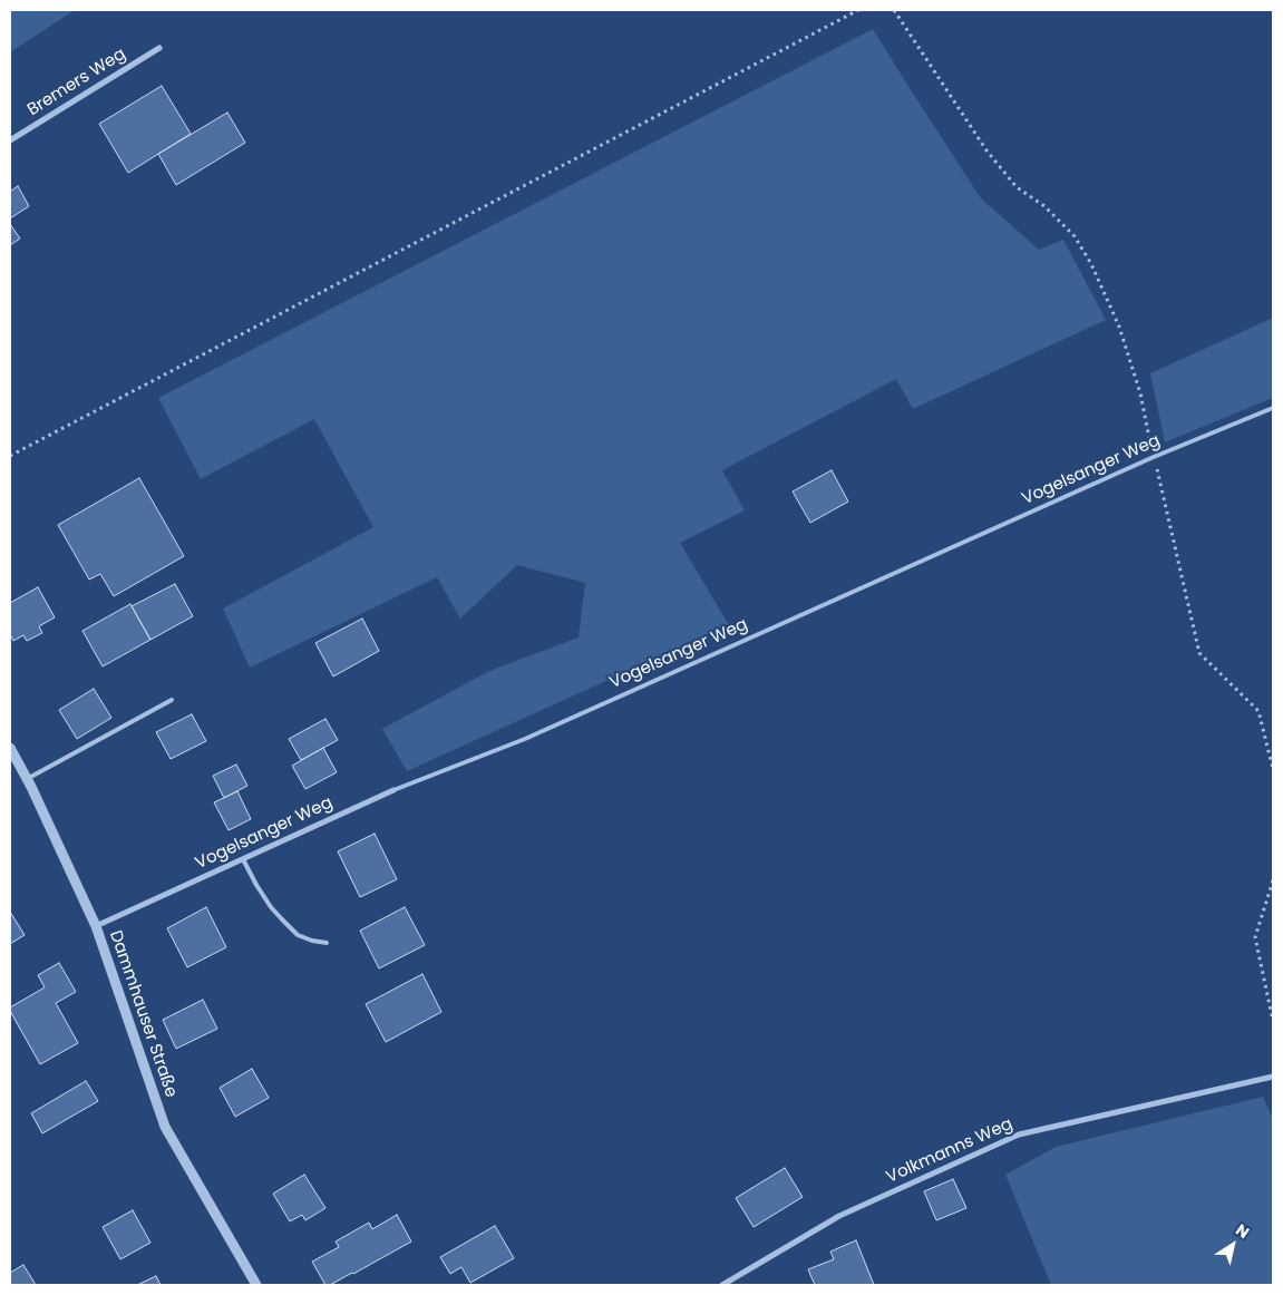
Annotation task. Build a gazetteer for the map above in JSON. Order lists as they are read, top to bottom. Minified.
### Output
{"streets":{"street":["Bremers Weg","Vogelsanger Weg","Dammhauser Straße","Volkmanns Weg"]},"crossings":[["Vogelsanger Weg","Dammhauser Straße"]],"north":"top right"}
